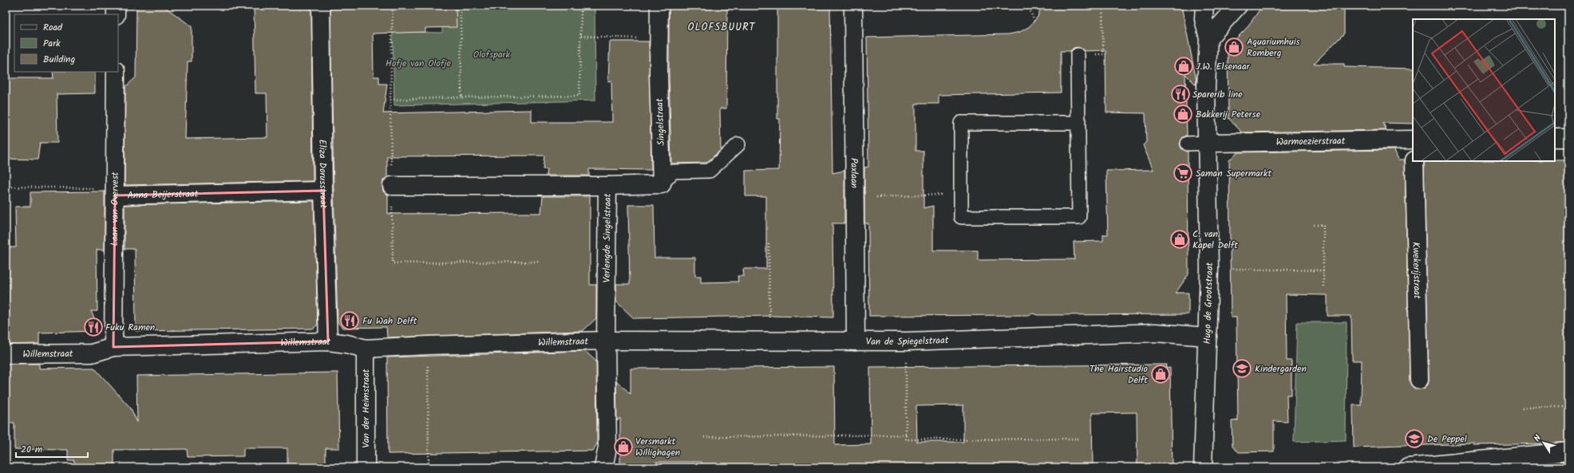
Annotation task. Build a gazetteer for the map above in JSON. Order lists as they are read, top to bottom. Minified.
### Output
{"streets":{"street":["Singelstraat","Warmoezierstraat","Paxlaan","Eliza Dorusstraat","Anna Beijerstraat","Laan van Overvest","Verlengde Singelstraat","Kwekerijstraat","Hugo de Grootstraat","Van de Spiegelstraat","Willemstraat","Van der Heimstraat"]},"crossings":[["Warmoezierstraat","Hugo de Grootstraat"],["Paxlaan","Van de Spiegelstraat"],["Eliza Dorusstraat","Anna Beijerstraat"],["Eliza Dorusstraat","Willemstraat"],["Anna Beijerstraat","Laan van Overvest"],["Laan van Overvest","Willemstraat"],["Verlengde Singelstraat","Van de Spiegelstraat"],["Verlengde Singelstraat","Willemstraat"],["Hugo de Grootstraat","Van de Spiegelstraat"],["Van de Spiegelstraat","Willemstraat"],["Willemstraat","Van der Heimstraat"]],"districts":["OLOFSBUURT"],"parks":["Olofspark","Hofje van Olofje"],"places":{"shop":["Aquariumhuis Romberg","J.W. Elsenaar","Bakkerij Peterse","C. van Kapel Delft","The Hairstudio Delft","Versmarkt Willighagen"],"restaurant":["Sparerib line","Fu Wah Delft","Fuku Ramen"],"supermarket":["Saman Supermarkt"],"school or university":["Kindergarden","De Peppel"]},"legend":["Road","Park","Building"],"scale_bar":"20 m","north":"top left"}
